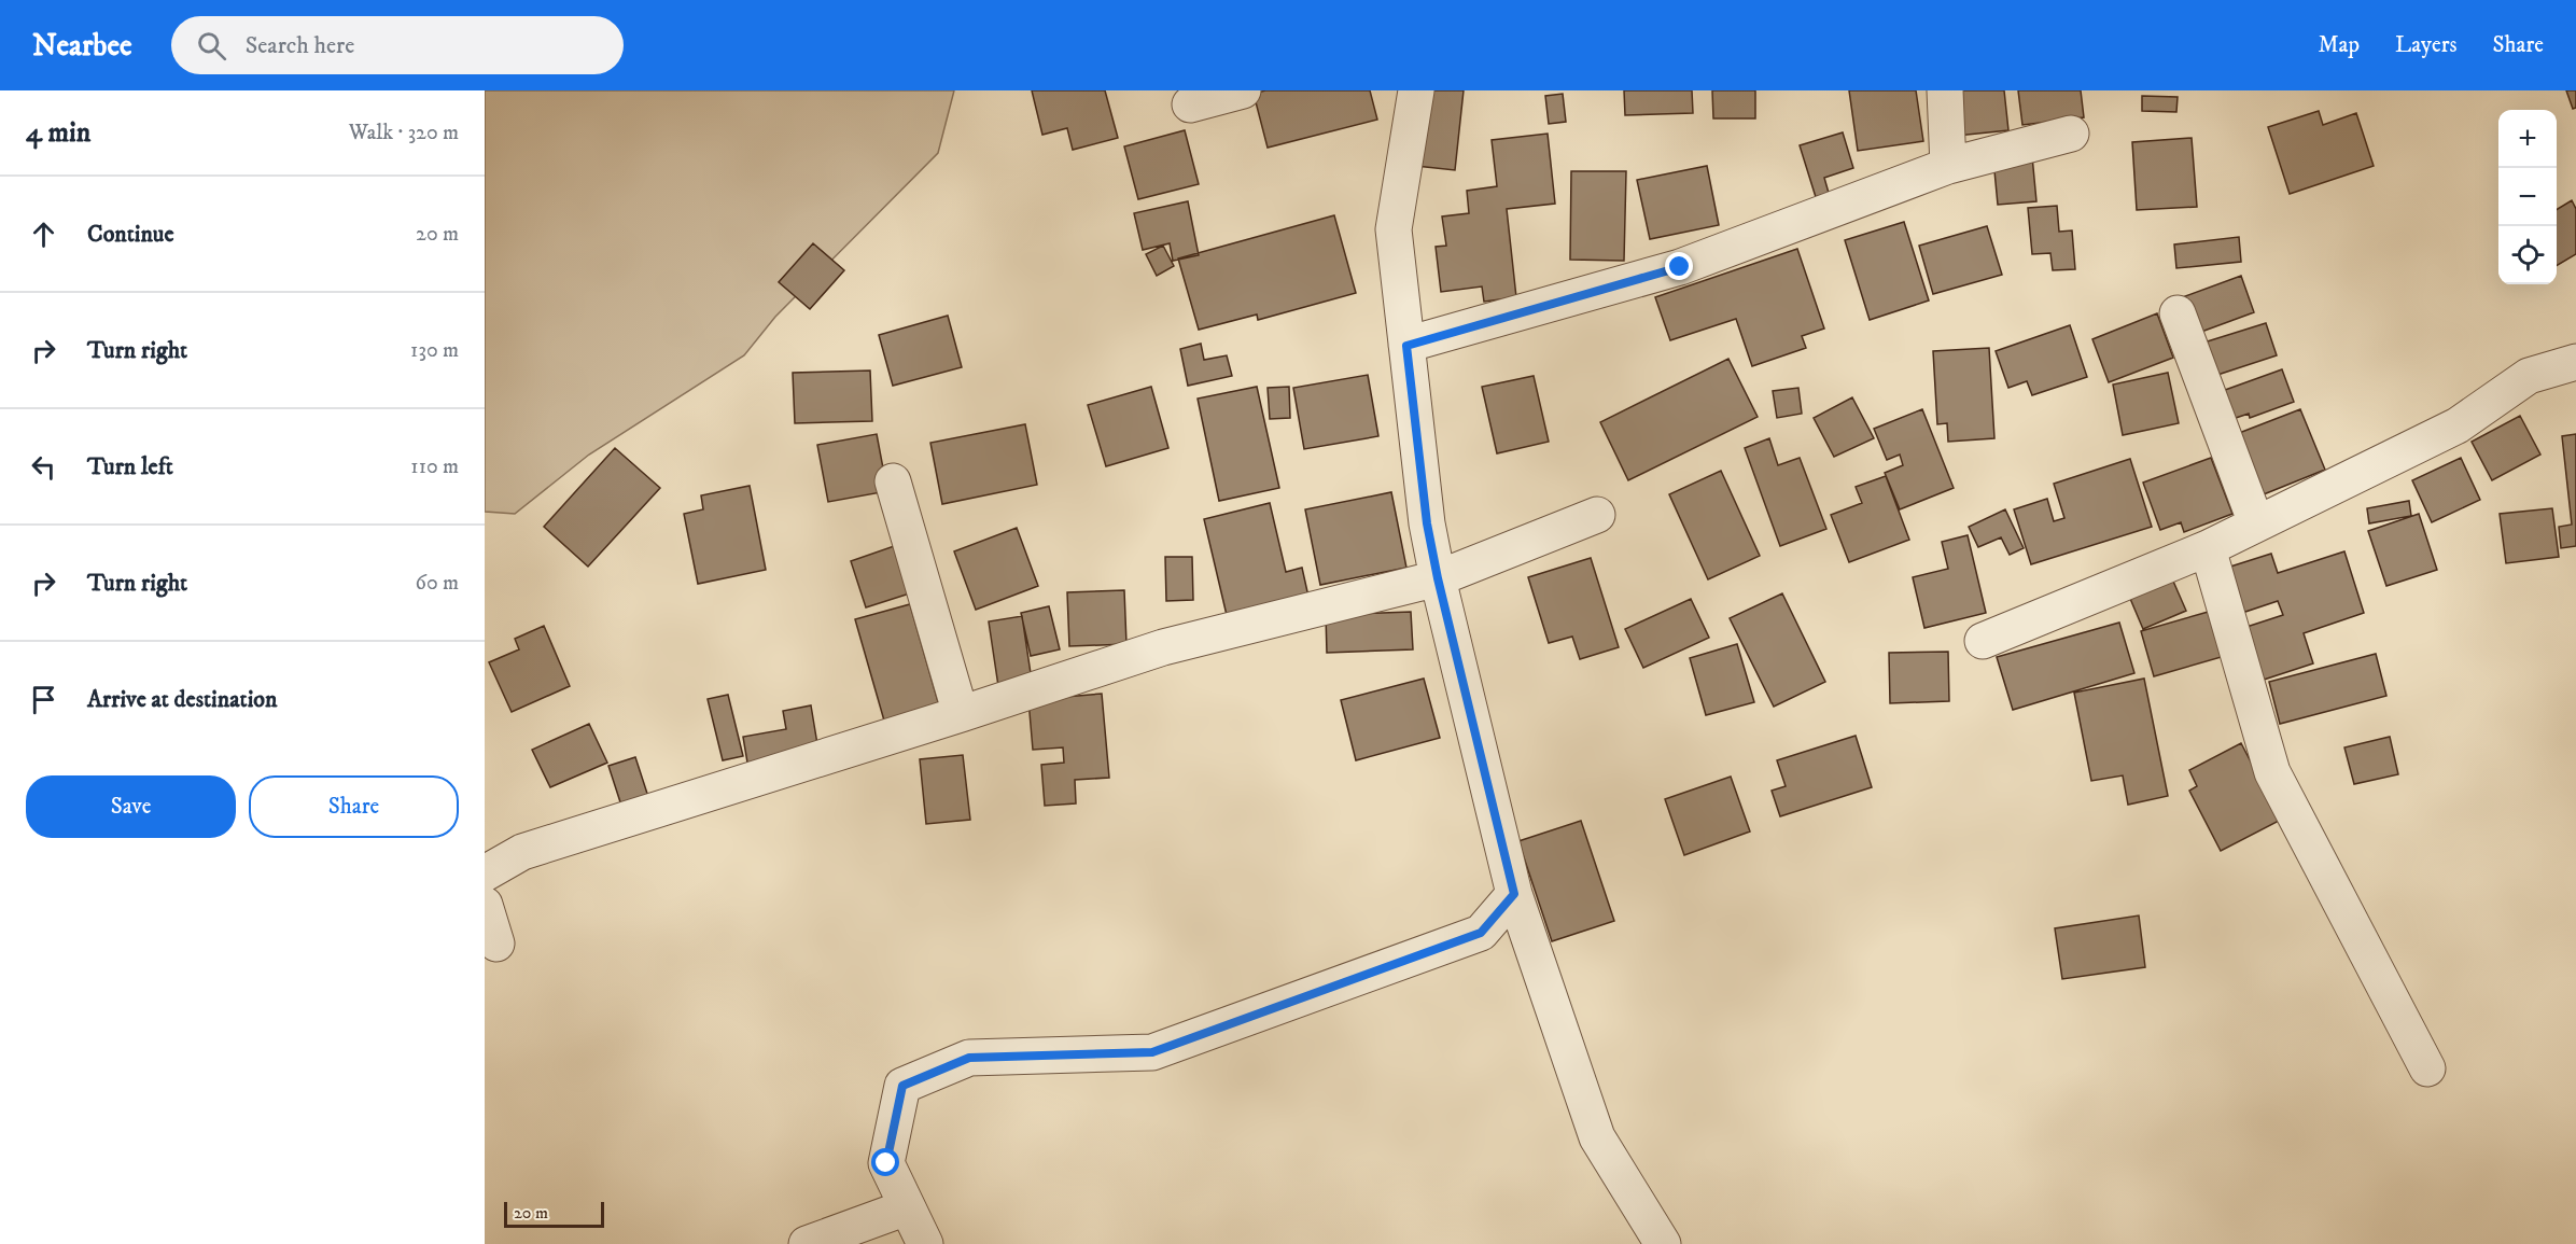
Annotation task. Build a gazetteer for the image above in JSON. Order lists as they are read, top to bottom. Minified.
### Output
{"scale_bar":"20 m","page":{"header":"Nearbee","search":"Search here","nav":["Map","Layers","Share"],"heading":["4 min","Walk · 320 m"],"map_buttons":["+","−"],"list":[["Continue","20 m"],["Turn right","130 m"],["Turn left","110 m"],["Turn right","60 m"],"Arrive at destination"],"buttons":["Save","Share"],"scale":"20 m"}}
